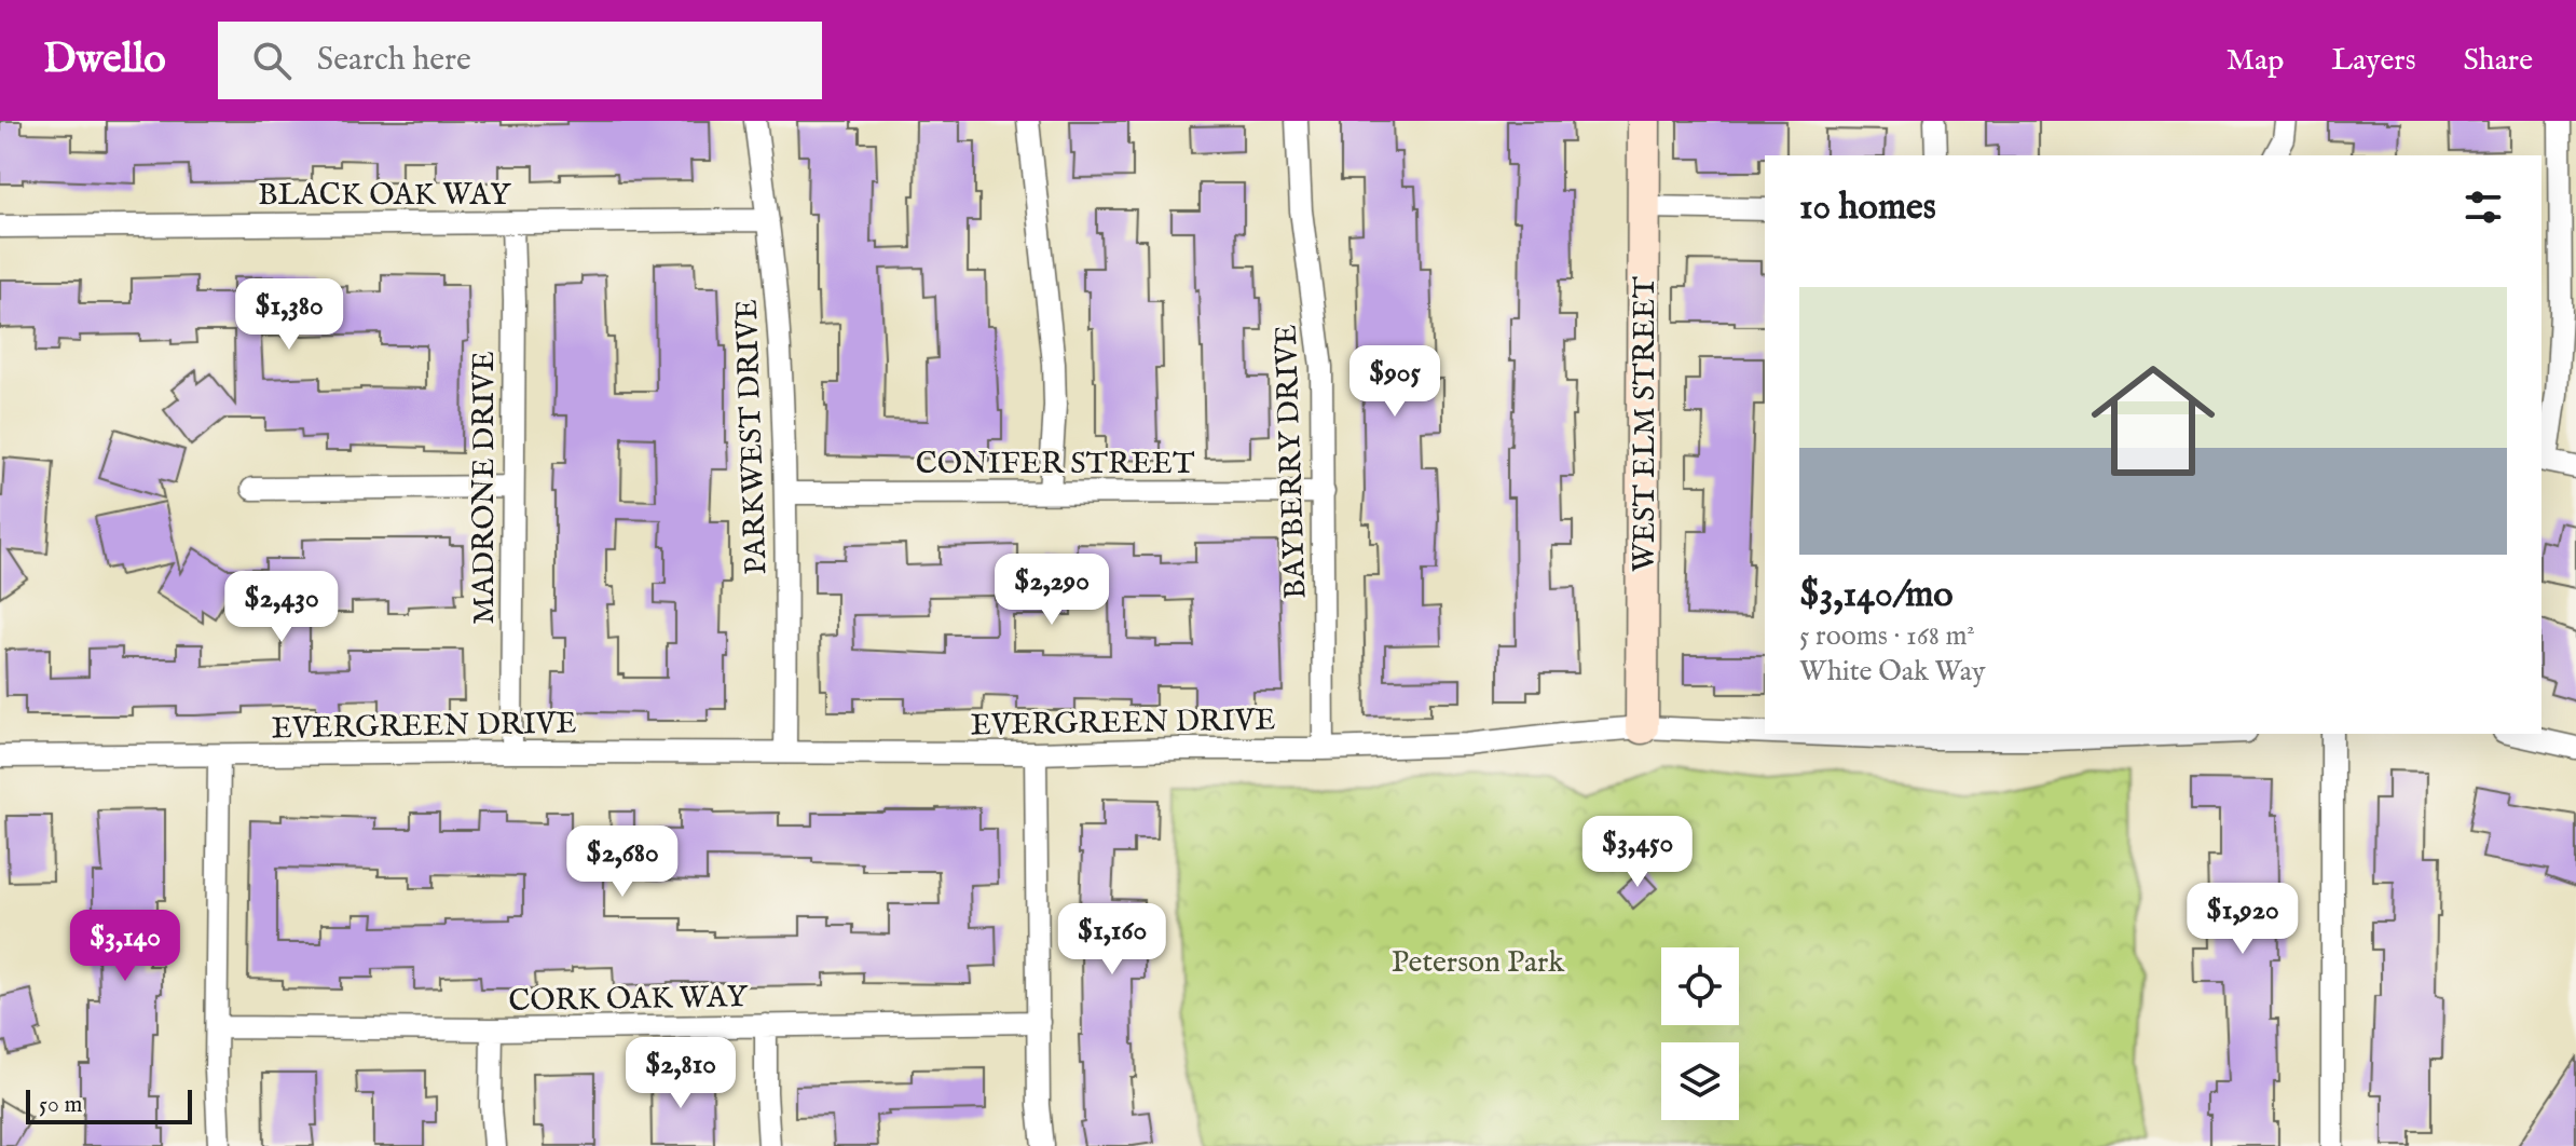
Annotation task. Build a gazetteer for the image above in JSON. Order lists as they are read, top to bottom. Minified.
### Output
{"streets":{"street":["BLACK OAK WAY","WEST ELM STREET","PARKWEST DRIVE","CONIFER STREET","BAYBERRY DRIVE","MADRONE DRIVE","EVERGREEN DRIVE","CORK OAK WAY"]},"crossings":[["BLACK OAK WAY","PARKWEST DRIVE"],["BLACK OAK WAY","MADRONE DRIVE"],["WEST ELM STREET","EVERGREEN DRIVE"],["PARKWEST DRIVE","CONIFER STREET"],["PARKWEST DRIVE","EVERGREEN DRIVE"],["CONIFER STREET","BAYBERRY DRIVE"],["BAYBERRY DRIVE","EVERGREEN DRIVE"],["MADRONE DRIVE","EVERGREEN DRIVE"]],"parks":["Peterson Park"],"scale_bar":"50 m","page":{"header":"Dwello","search":"Search here","nav":["Map","Layers","Share"],"heading":"10 homes","list":[{"name":"$3,140/mo","note":"5 rooms · 168 m² · White Oak Way"}],"price":["$1,380","$905","$2,290","$2,430","$3,450","$2,680","$1,920","$1,160","$3,140","$2,810"],"scale":"50 m"}}
